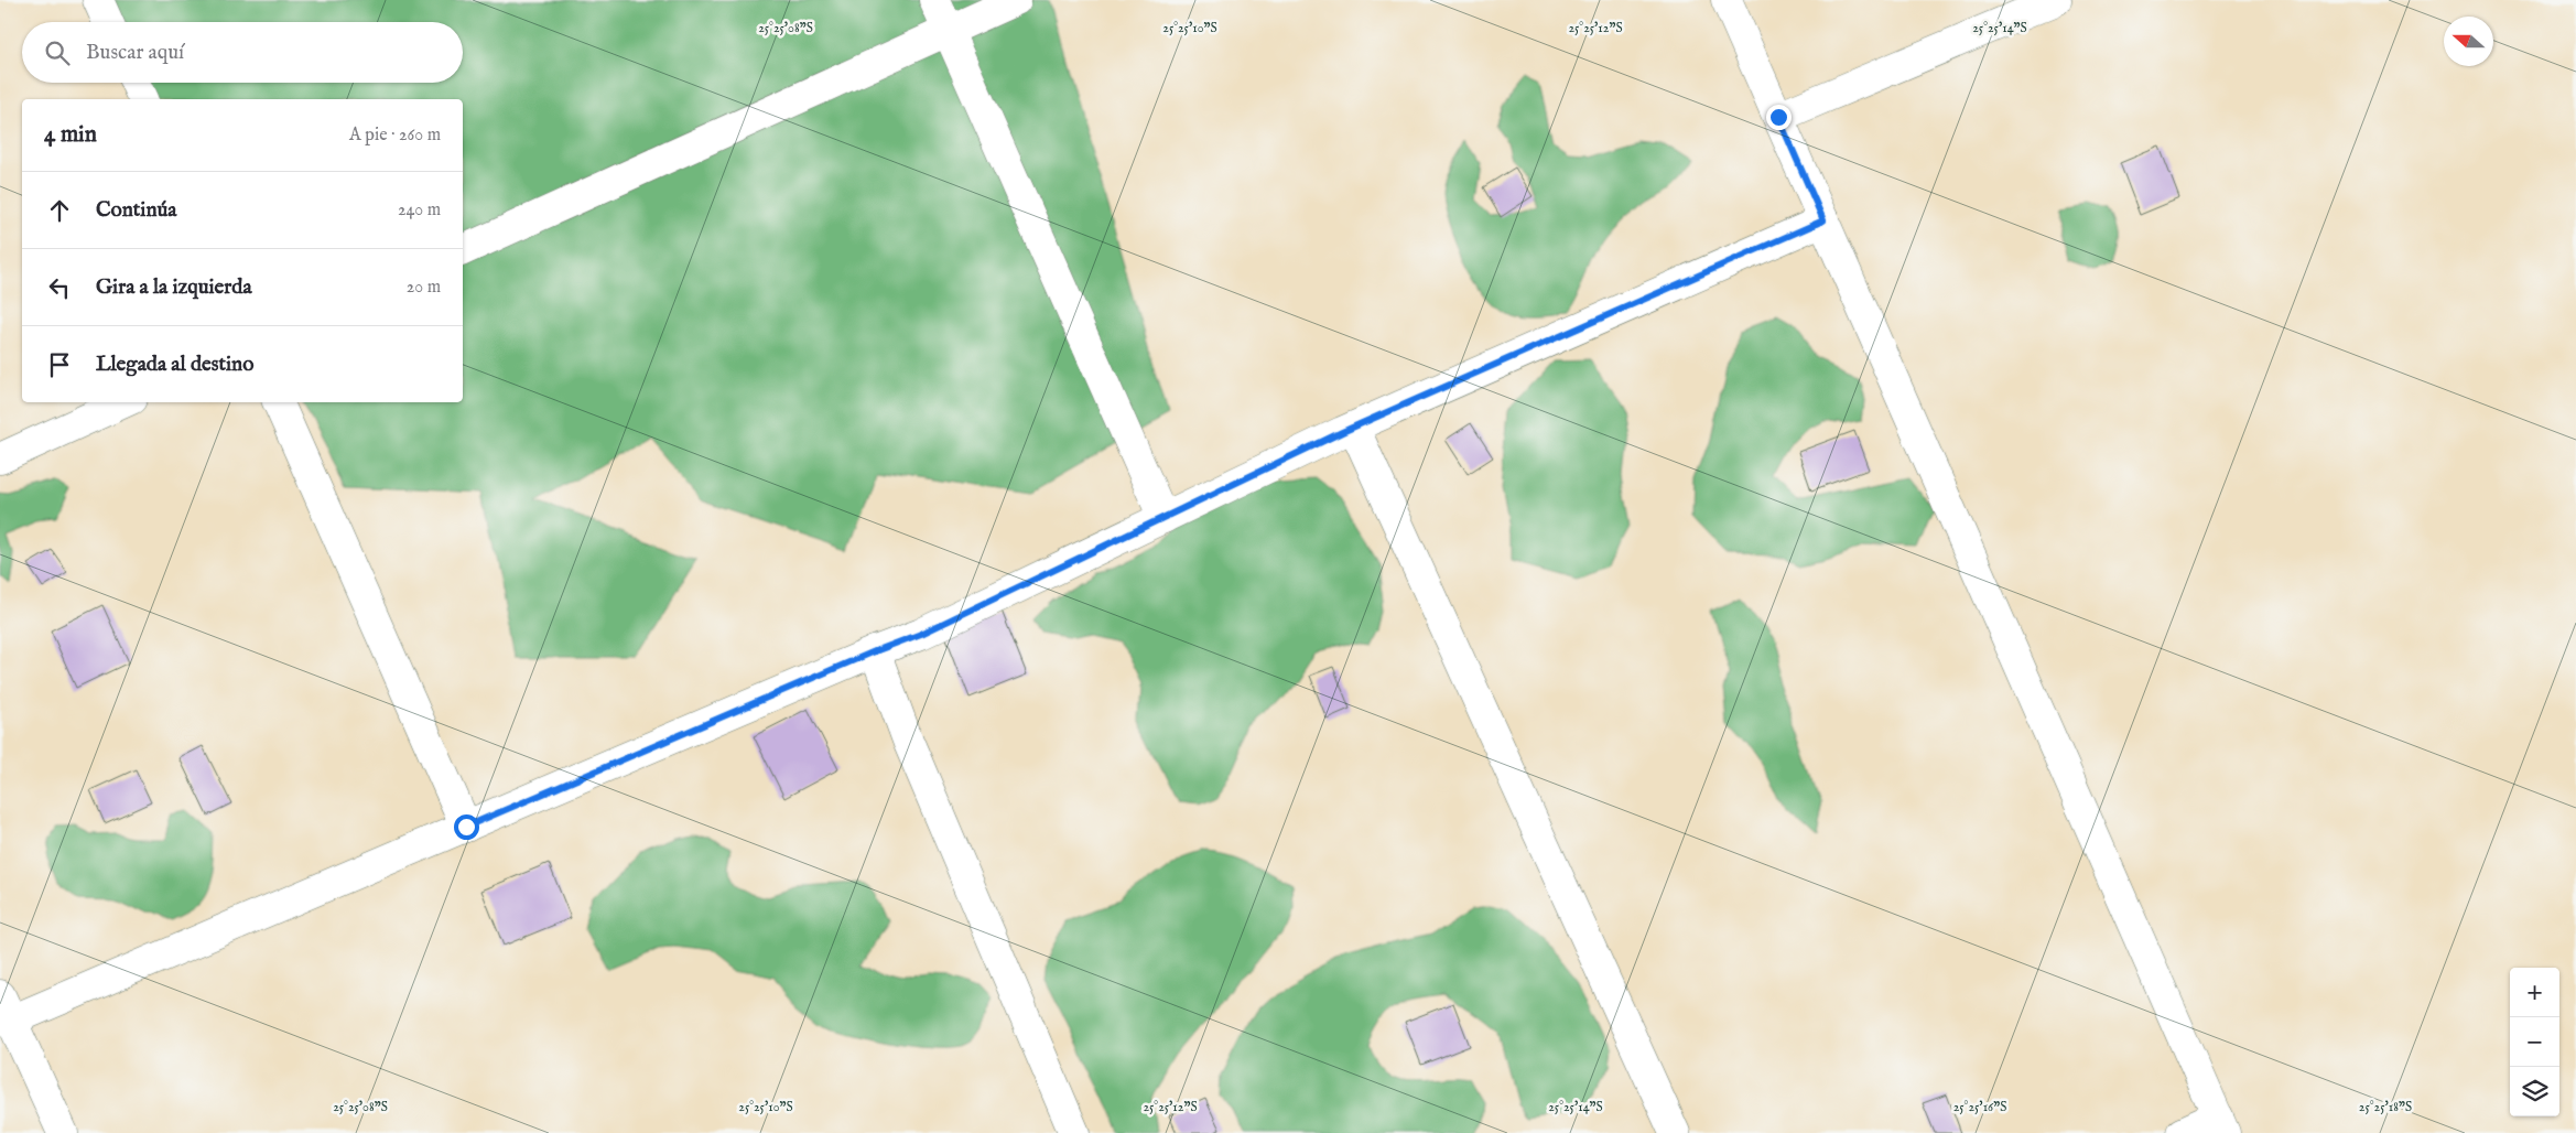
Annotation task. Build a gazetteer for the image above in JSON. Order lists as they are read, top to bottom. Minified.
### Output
{"north":"left","page":{"search":"Buscar aquí","heading":["4 min","A pie · 260 m"],"list":[["Continúa","240 m"],["Gira a la izquierda","20 m"],"Llegada al destino"],"map_buttons":["+","−"]},"coordinates":["25°25'08\"S","25°25'10\"S","25°25'12\"S","25°25'14\"S","25°25'16\"S","25°25'18\"S"]}
